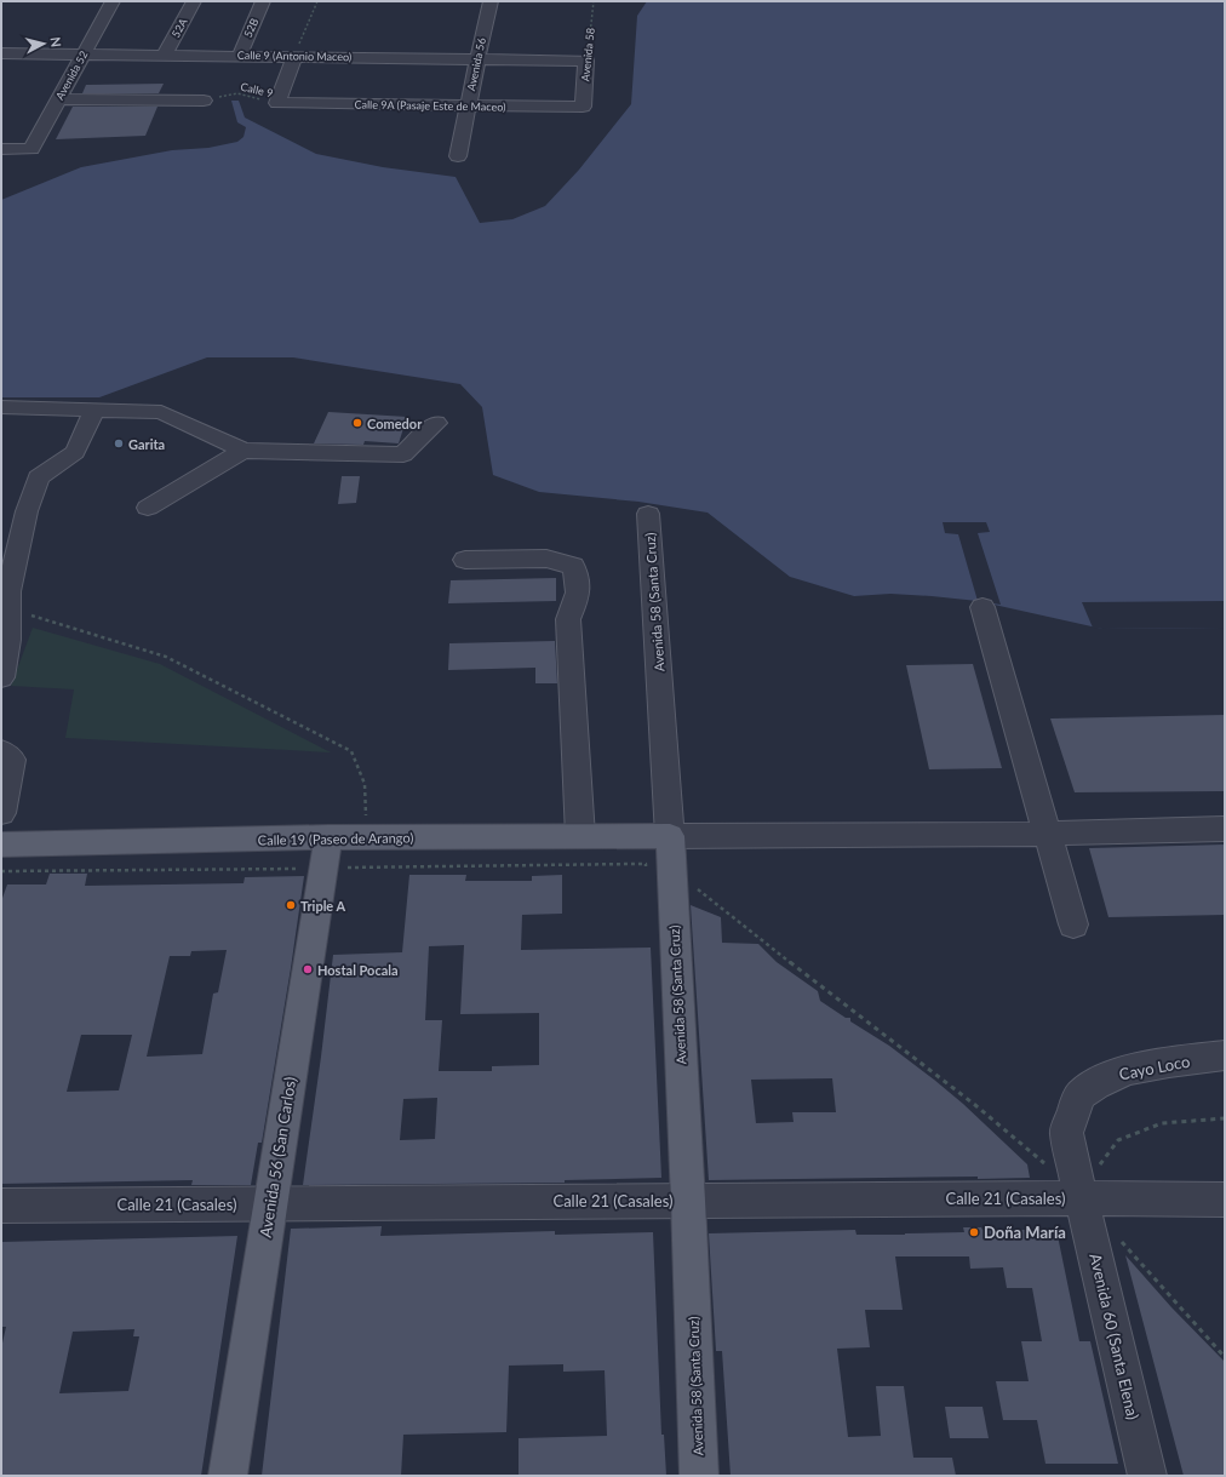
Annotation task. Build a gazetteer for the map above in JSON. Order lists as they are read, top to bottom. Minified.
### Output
{"streets":{"main road":["Avenida 58 (Santa Cruz)","Calle 19 (Paseo de Arango)","Avenida 56 (San Carlos)"],"street":["52A","52B","Avenida 58","Calle 9 (Antonio Maceo)","Avenida 56","Avenida 52","Calle 9A (Pasaje Este de Maceo)","Cayo Loco","Calle 21 (Casales)","Avenida 60 (Santa Elena)"],"path":["Calle 9"]},"crossings":[["52A","Calle 9 (Antonio Maceo)"],["52B","Calle 9 (Antonio Maceo)"],["Avenida 58","Calle 9 (Antonio Maceo)"],["Avenida 58","Calle 9A (Pasaje Este de Maceo)"],["Calle 9 (Antonio Maceo)","Avenida 56"],["Calle 9 (Antonio Maceo)","Avenida 52"],["Avenida 56","Calle 9A (Pasaje Este de Maceo)"],["Calle 9","Calle 9A (Pasaje Este de Maceo)"],["Avenida 58 (Santa Cruz)","Calle 19 (Paseo de Arango)"],["Avenida 58 (Santa Cruz)","Calle 21 (Casales)"],["Calle 19 (Paseo de Arango)","Avenida 56 (San Carlos)"],["Cayo Loco","Calle 21 (Casales)"],["Cayo Loco","Avenida 60 (Santa Elena)"],["Avenida 56 (San Carlos)","Calle 21 (Casales)"],["Calle 21 (Casales)","Avenida 60 (Santa Elena)"]],"places":["Comedor","Garita","Triple A","Hostal Pocala","Doña María"],"north":"right"}
